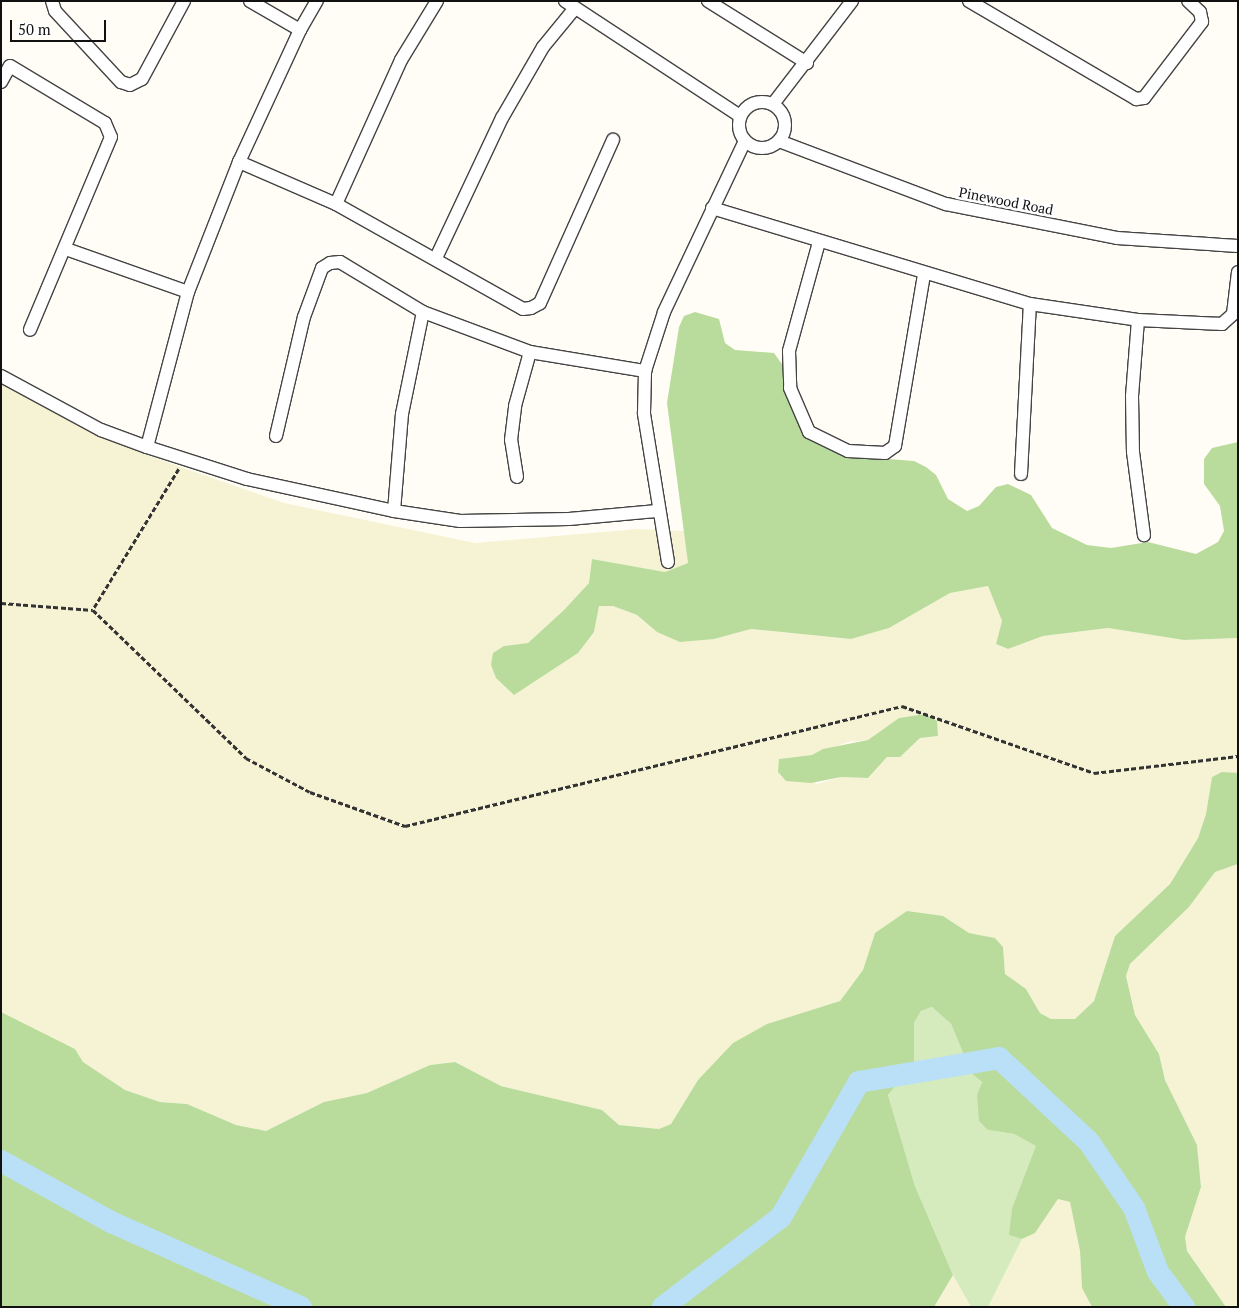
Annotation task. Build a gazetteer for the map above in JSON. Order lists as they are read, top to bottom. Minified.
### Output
{"streets":{"street":["Pinewood Road"]},"scale_bar":"50 m"}
